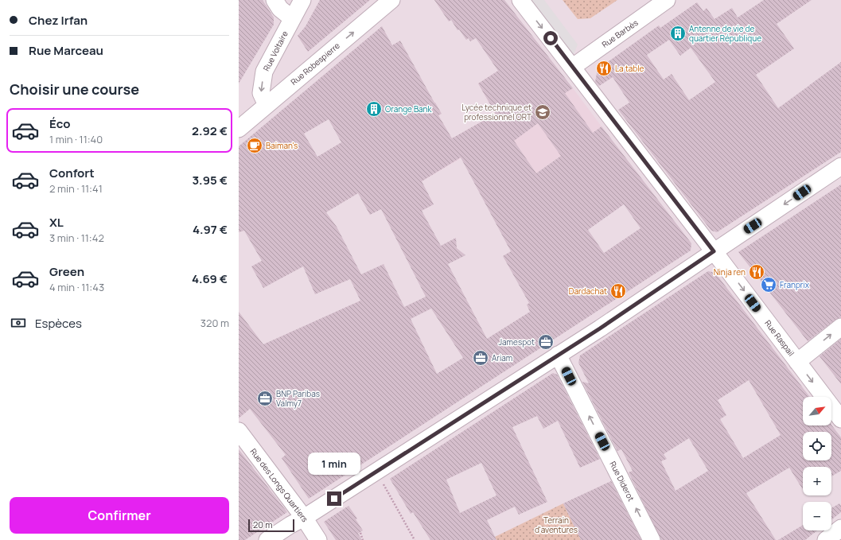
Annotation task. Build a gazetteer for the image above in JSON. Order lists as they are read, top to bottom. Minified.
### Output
{"streets":{"street":["Rue Barbès","Rue Voltaire","Rue Robespierre","Rue Raspail","Rue Diderot","Rue des Longs Quartiers"]},"crossings":[["Rue Barbès","Rue Raspail"],["Rue Voltaire","Rue Robespierre"]],"one_way":["Rue Voltaire","Rue Robespierre","Rue Raspail","Rue Diderot"],"parks":["Terrain d'aventures"],"places":{"building":["Antenne de vie de quartier République","Orange Bank"],"restaurant":["La table","Ninja ren","Dardachat"],"school or university":["Lycée technique et professionnel ORT"],"cafe":["Baiman's"],"supermarket":["Franprix"],"office":["Jamespot","Ariam","BNP Paribas Valmy7"]},"scale_bar":"20 m","north":"top right","page":{"banner":["Chez Irfan","Rue Marceau"],"heading":"Choisir une course","list":[{"name":"Éco","note":"1 min · 11:40","value":"2.92 €"},{"name":"Confort","note":"2 min · 11:41","value":"3.95 €"},{"name":"XL","note":"3 min · 11:42","value":"4.97 €"},{"name":"Green","note":"4 min · 11:43","value":"4.69 €"}],"pay":["Espèces","320 m"],"map_buttons":["+","−"],"bubble":"1 min","buttons":"Confirmer","scale":"20 m"}}
